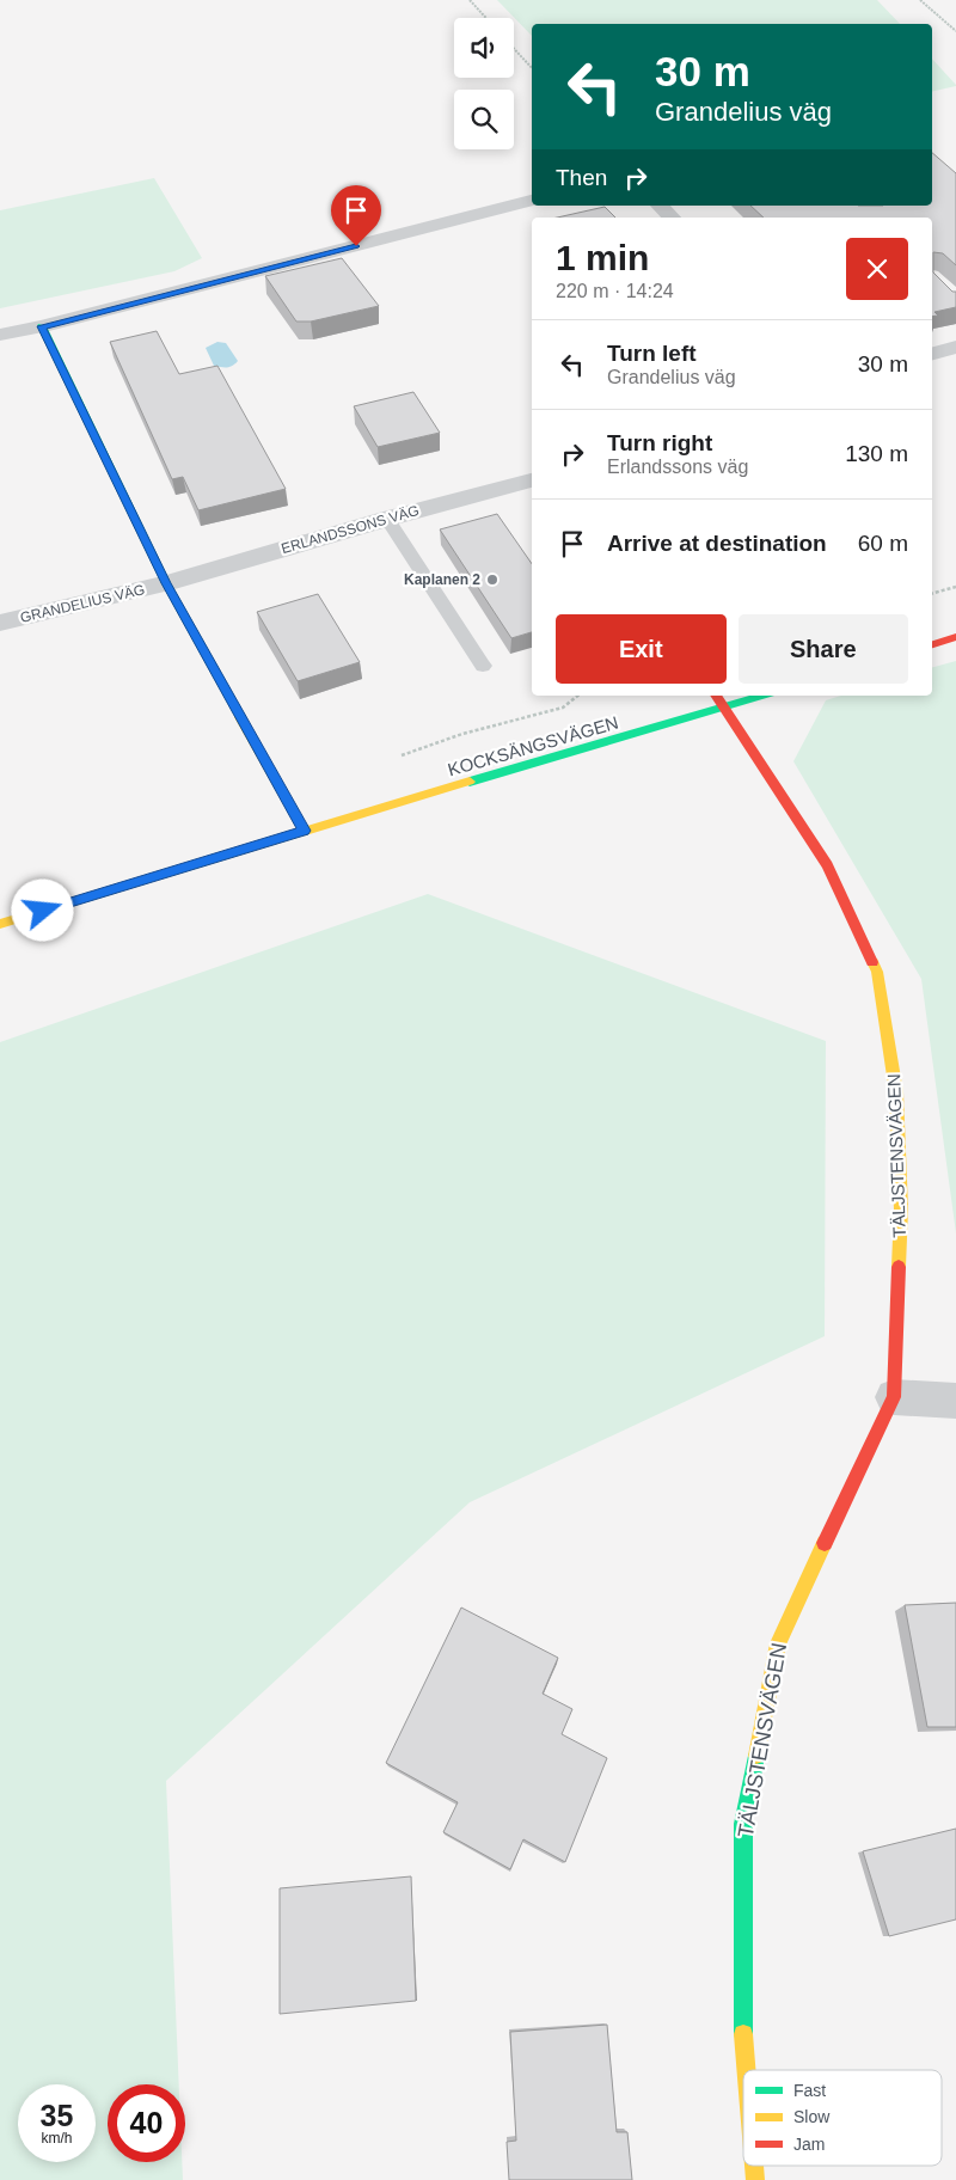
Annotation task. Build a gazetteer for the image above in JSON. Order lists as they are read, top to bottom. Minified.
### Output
{"streets":{"street":["ERLANDSSONS VÄG","GRANDELIUS VÄG","KOCKSÄNGSVÄGEN","TÄLJSTENSVÄGEN"]},"crossings":[["ERLANDSSONS VÄG","GRANDELIUS VÄG"],["GRANDELIUS VÄG","KOCKSÄNGSVÄGEN"],["KOCKSÄNGSVÄGEN","TÄLJSTENSVÄGEN"]],"places":["Kaplanen 2"],"legend":["Fast","Slow","Jam"],"page":{"turn":["30 m","Grandelius väg"],"then":"Then","heading":["1 min","220 m · 14:24"],"list":[{"name":"Turn left","note":"Grandelius väg","value":"30 m"},{"name":"Turn right","note":"Erlandssons väg","value":"130 m"},{"name":"Arrive at destination","value":"60 m"}],"buttons":["Exit","Share"],"speed":"35 km/h","limit":"40"}}
